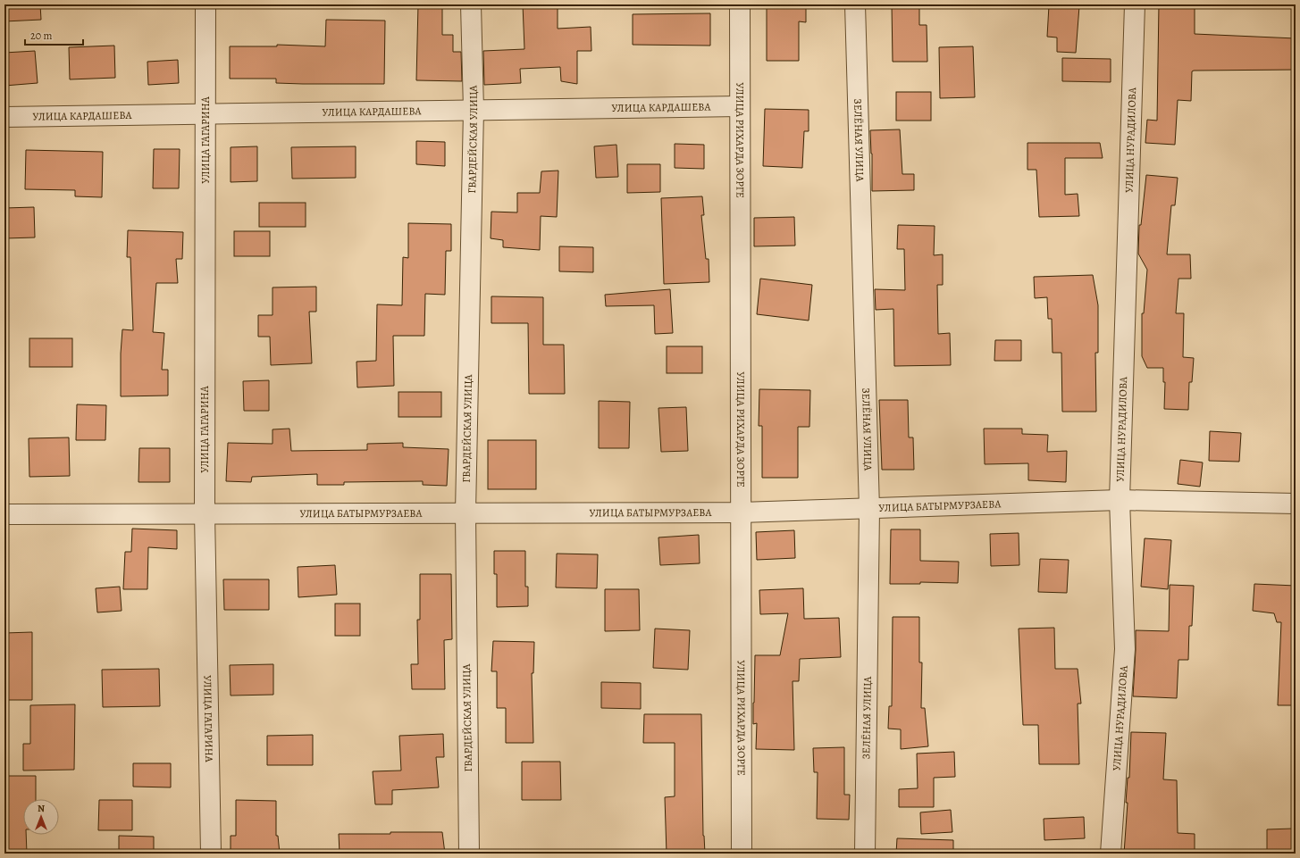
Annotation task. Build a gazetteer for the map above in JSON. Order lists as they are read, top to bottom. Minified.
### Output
{"streets":{"street":["УЛИЦА КАРДАШЕВА","УЛИЦА ГАГАРИНА","ГВАРДЕЙСКАЯ УЛИЦА","УЛИЦА РИХАРДА ЗОРГЕ","ЗЕЛЁНАЯ УЛИЦА","УЛИЦА НУРАДИЛОВА","УЛИЦА БАТЫРМУРЗАЕВА"]},"crossings":[["УЛИЦА КАРДАШЕВА","УЛИЦА ГАГАРИНА"],["УЛИЦА КАРДАШЕВА","ГВАРДЕЙСКАЯ УЛИЦА"],["УЛИЦА КАРДАШЕВА","УЛИЦА РИХАРДА ЗОРГЕ"],["УЛИЦА ГАГАРИНА","УЛИЦА БАТЫРМУРЗАЕВА"],["ГВАРДЕЙСКАЯ УЛИЦА","УЛИЦА БАТЫРМУРЗАЕВА"],["УЛИЦА РИХАРДА ЗОРГЕ","УЛИЦА БАТЫРМУРЗАЕВА"],["ЗЕЛЁНАЯ УЛИЦА","УЛИЦА БАТЫРМУРЗАЕВА"],["УЛИЦА НУРАДИЛОВА","УЛИЦА БАТЫРМУРЗАЕВА"]],"scale_bar":"20 m","north":"top"}
